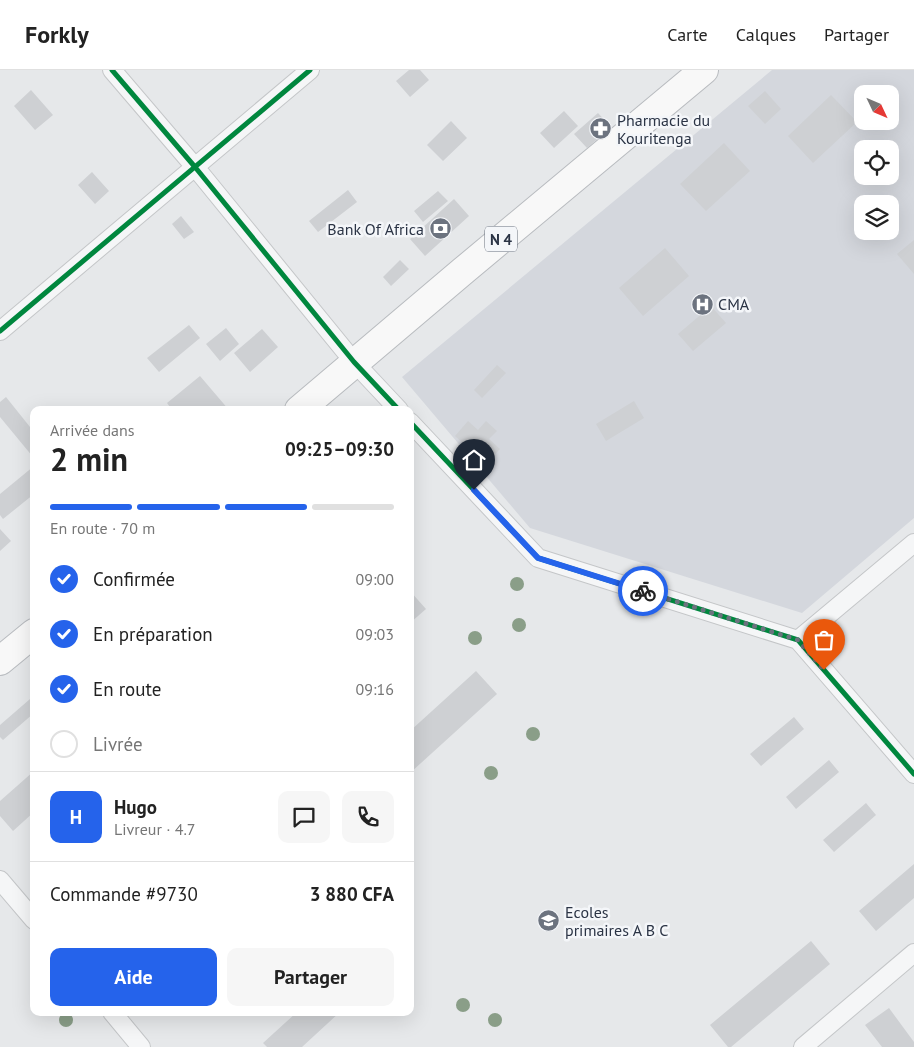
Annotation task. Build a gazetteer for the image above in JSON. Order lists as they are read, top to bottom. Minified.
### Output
{"streets":{"highway":["N 4"]},"places":{"pharmacy":["Pharmacie du Kouritenga"],"bank":["Bank Of Africa"],"hospital":["CMA"],"school or university":["Ecoles primaires A B C"]},"north":"bottom right","page":{"header":"Forkly","nav":["Carte","Calques","Partager"],"heading":["2 min","Arrivée dans","09:25–09:30"],"panel":["Hugo","Livreur · 4.7","Commande #9730","3 880 CFA"],"bar":"En route · 70 m","list":[["Confirmée","09:00"],["En préparation","09:03"],["En route","09:16"],"Livrée"],"round":"H","buttons":["Aide","Partager"]}}
